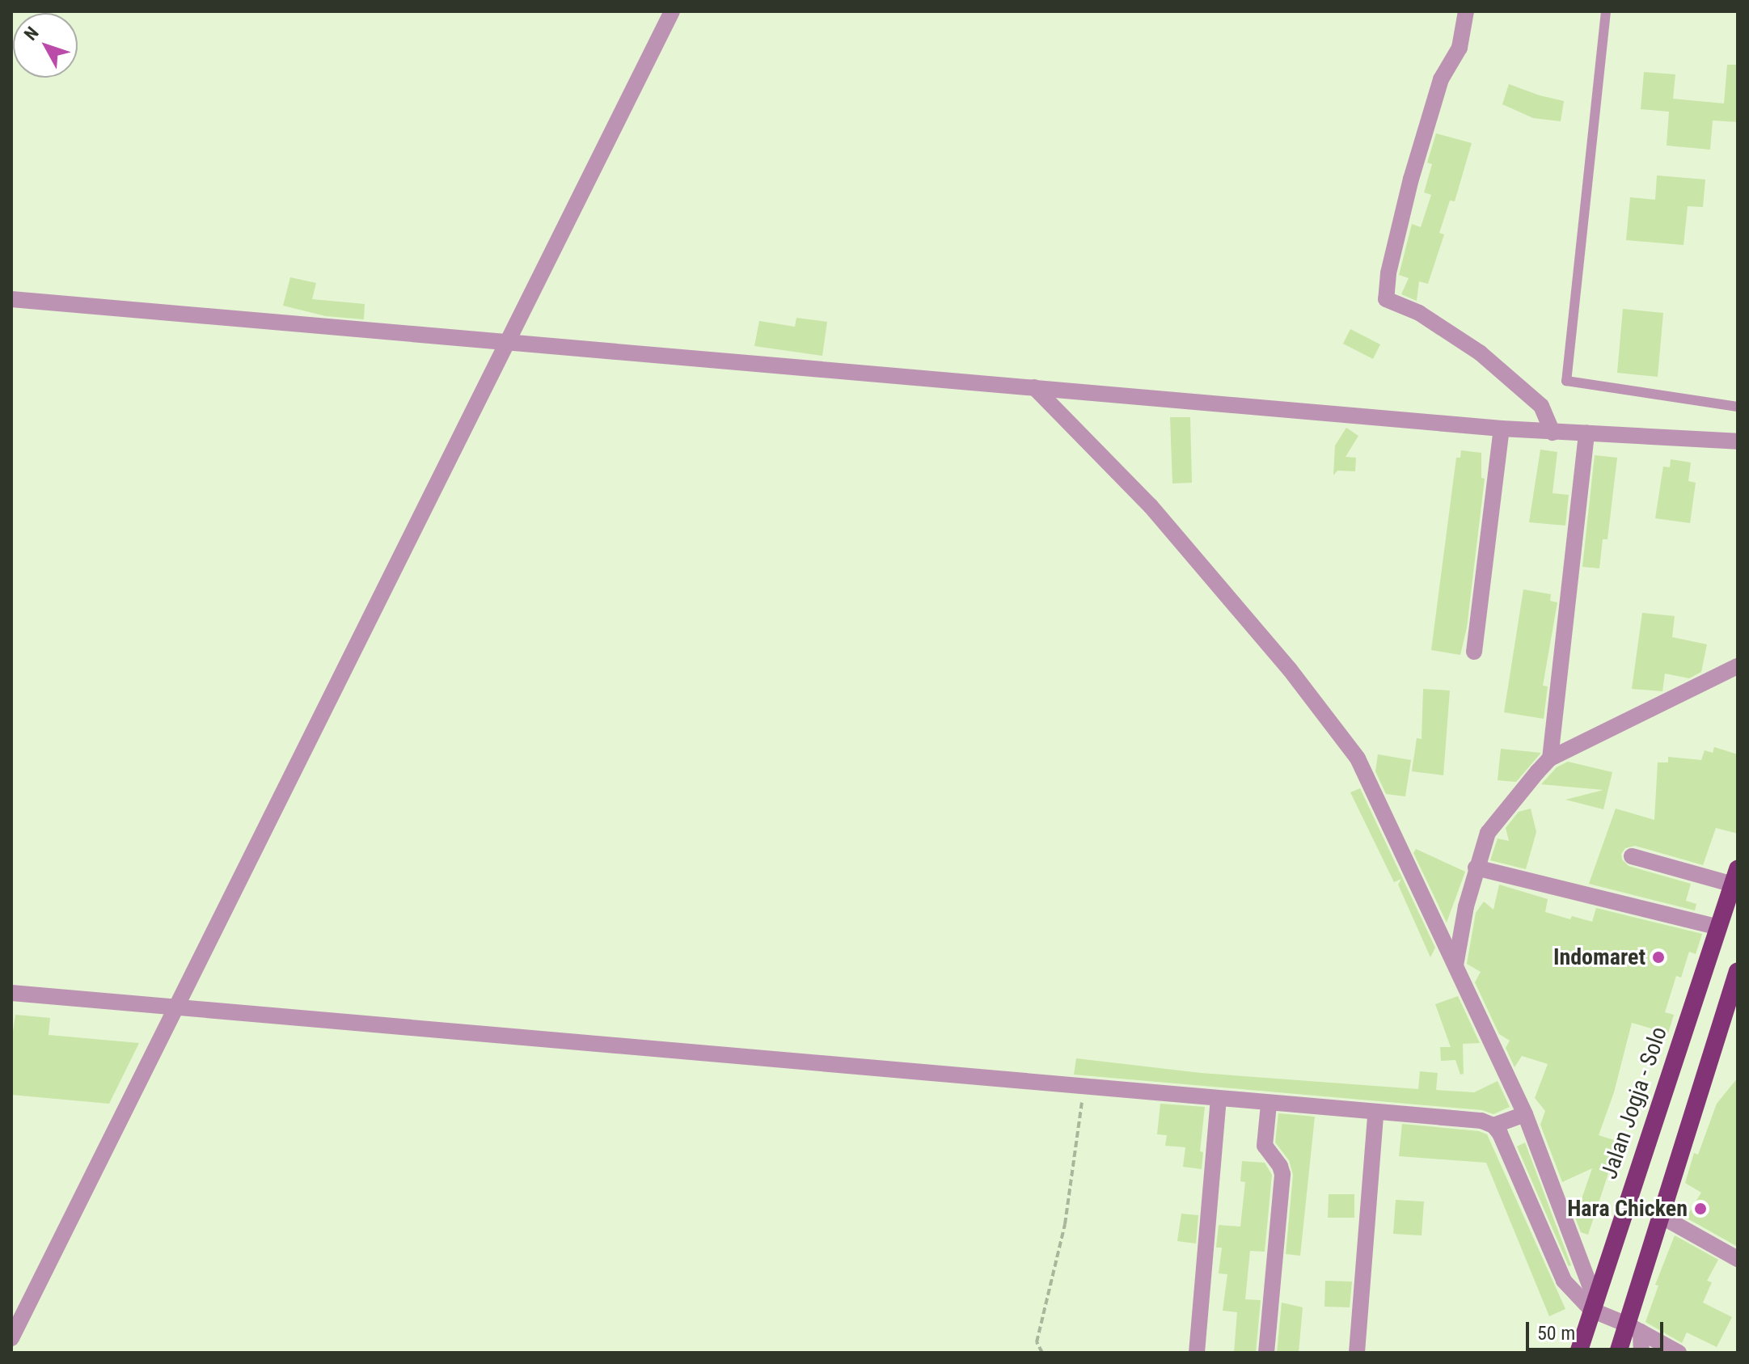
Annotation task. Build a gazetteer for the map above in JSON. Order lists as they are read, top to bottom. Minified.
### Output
{"streets":{"highway":["Jalan Jogja - Solo"]},"places":["Indomaret","Hara Chicken"],"scale_bar":"50 m","north":"top left"}
